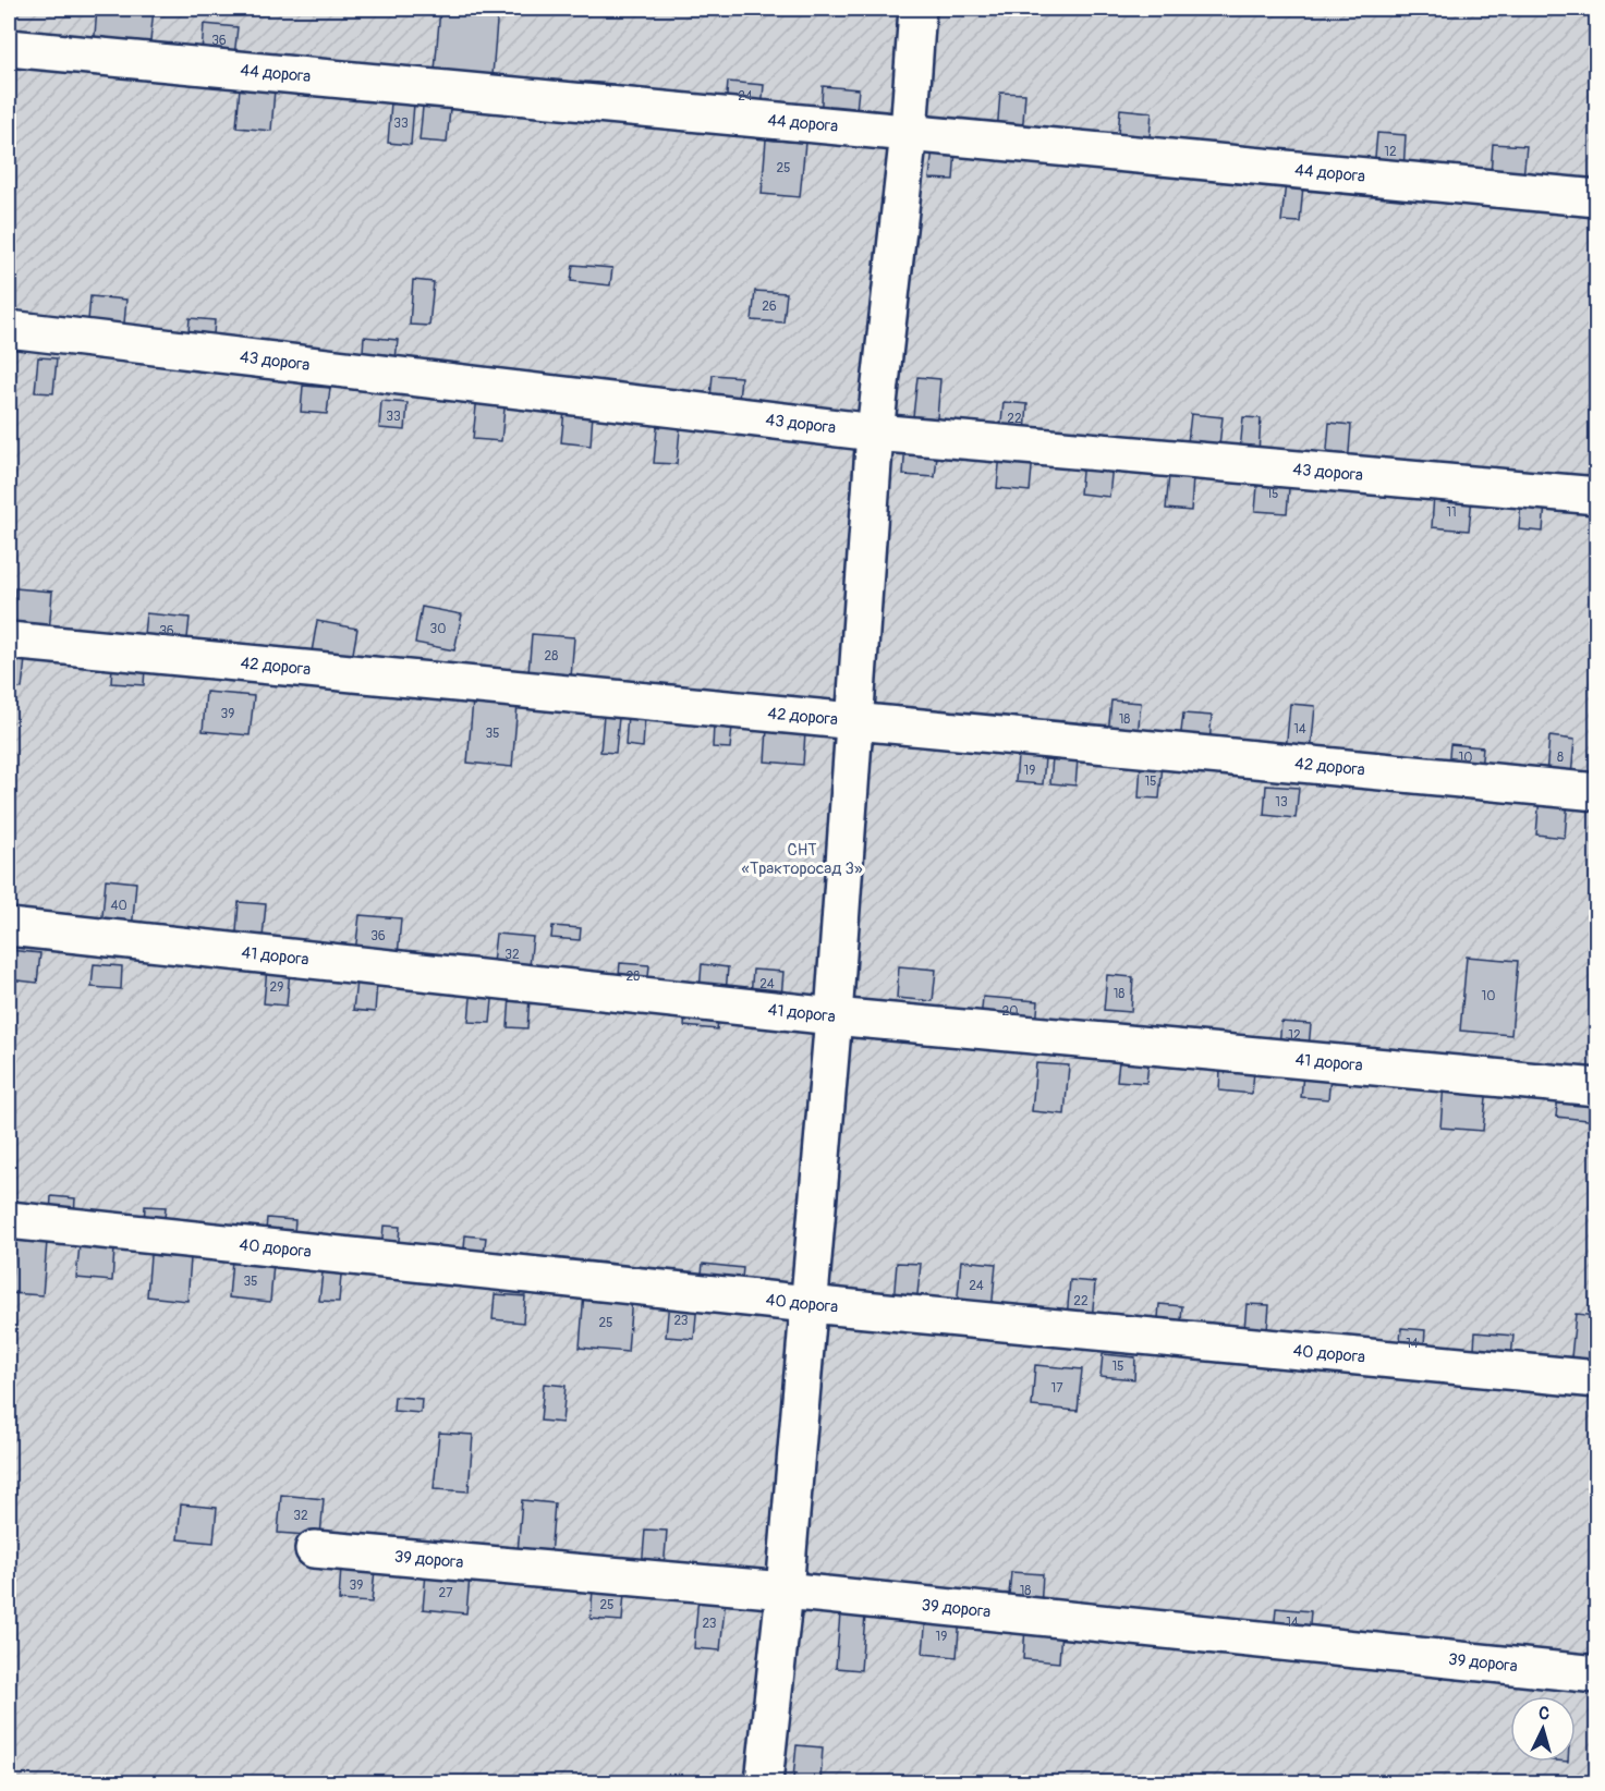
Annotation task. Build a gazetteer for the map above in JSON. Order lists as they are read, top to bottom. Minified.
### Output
{"streets":{"street":["44 дорога","43 дорога","42 дорога","41 дорога","40 дорога","39 дорога"]},"parks":["СНТ «Тракторосад 3»"],"house_numbers":["36","24","33","12","25","26","33","22","15","11","30","36","28","39","18","14","35","10","8","19","15","13","40","36","32","28","24","29","18","10","20","12","35","24","22","23","25","14","15","17","32","39","18","27","25","14","23","19"],"north":"top"}
